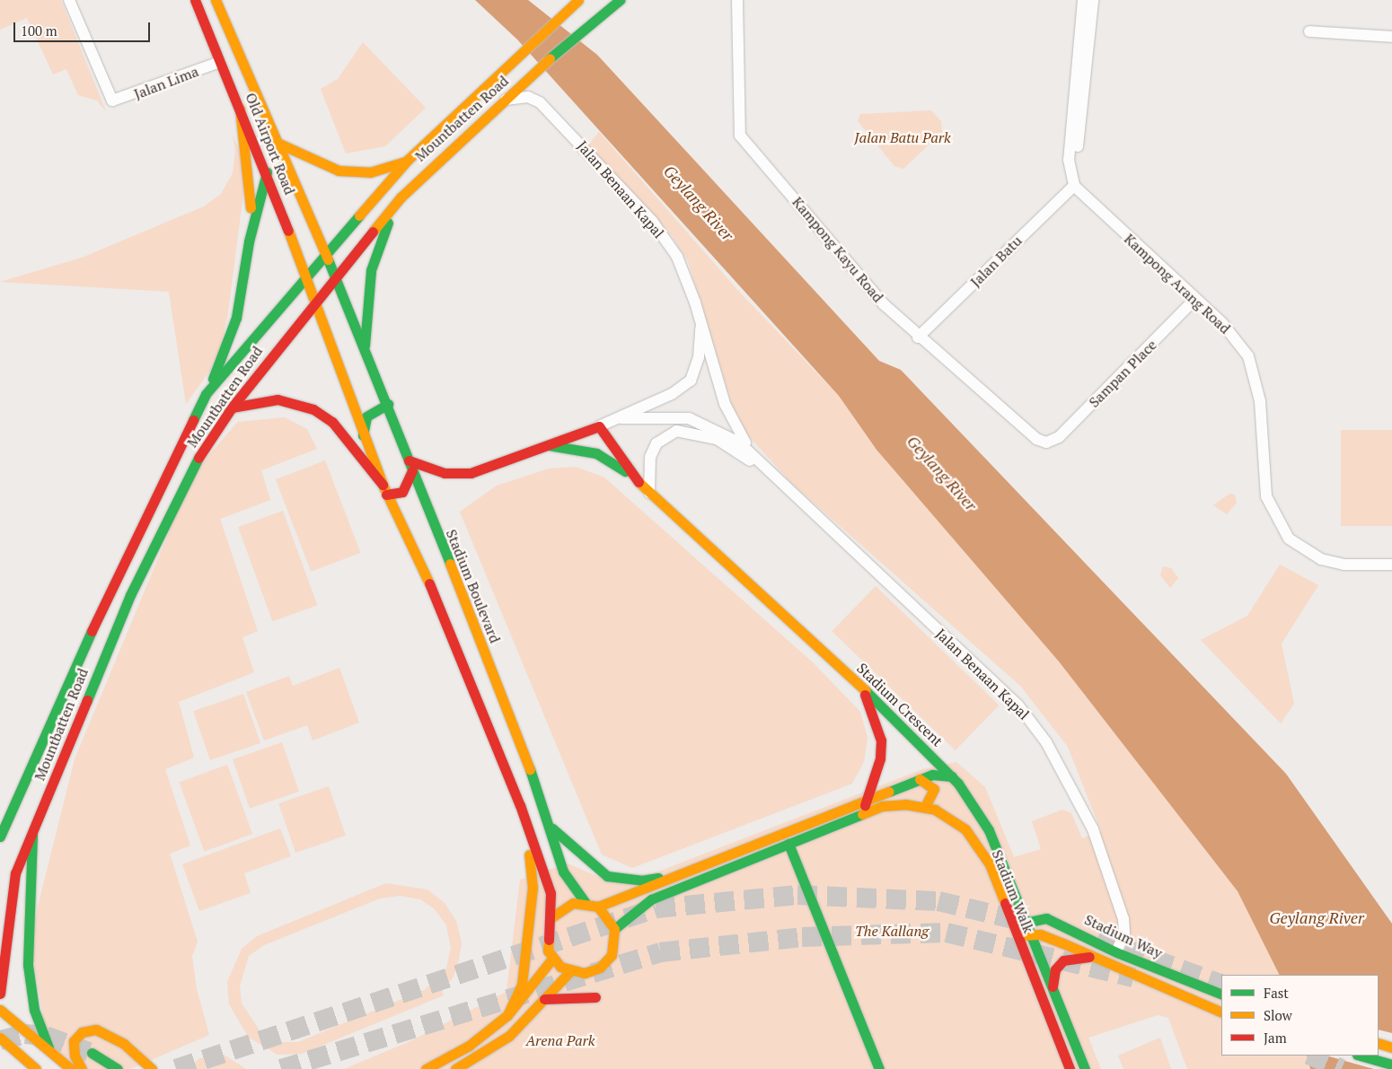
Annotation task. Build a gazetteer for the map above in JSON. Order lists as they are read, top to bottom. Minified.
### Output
{"streets":{"main road":["Mountbatten Road","Old Airport Road","Jalan Benaan Kapal","Stadium Boulevard","Stadium Crescent","Stadium Walk","Stadium Way"],"street":["Jalan Lima","Kampong Kayu Road","Jalan Batu","Kampong Arang Road","Sampan Place"]},"crossings":[["Jalan Lima","Old Airport Road"],["Mountbatten Road","Old Airport Road"],["Mountbatten Road","Jalan Benaan Kapal"],["Mountbatten Road","Stadium Boulevard"],["Old Airport Road","Stadium Boulevard"],["Jalan Benaan Kapal","Stadium Crescent"],["Jalan Benaan Kapal","Stadium Way"],["Kampong Kayu Road","Jalan Batu"],["Kampong Kayu Road","Sampan Place"],["Jalan Batu","Kampong Arang Road"],["Kampong Arang Road","Sampan Place"],["Stadium Boulevard","Stadium Walk"],["Stadium Crescent","Stadium Way"],["Stadium Walk","Stadium Way"]],"water":["Geylang River"],"parks":["Jalan Batu Park","The Kallang","Arena Park"],"legend":["Fast","Slow","Jam"],"scale_bar":"100 m"}
